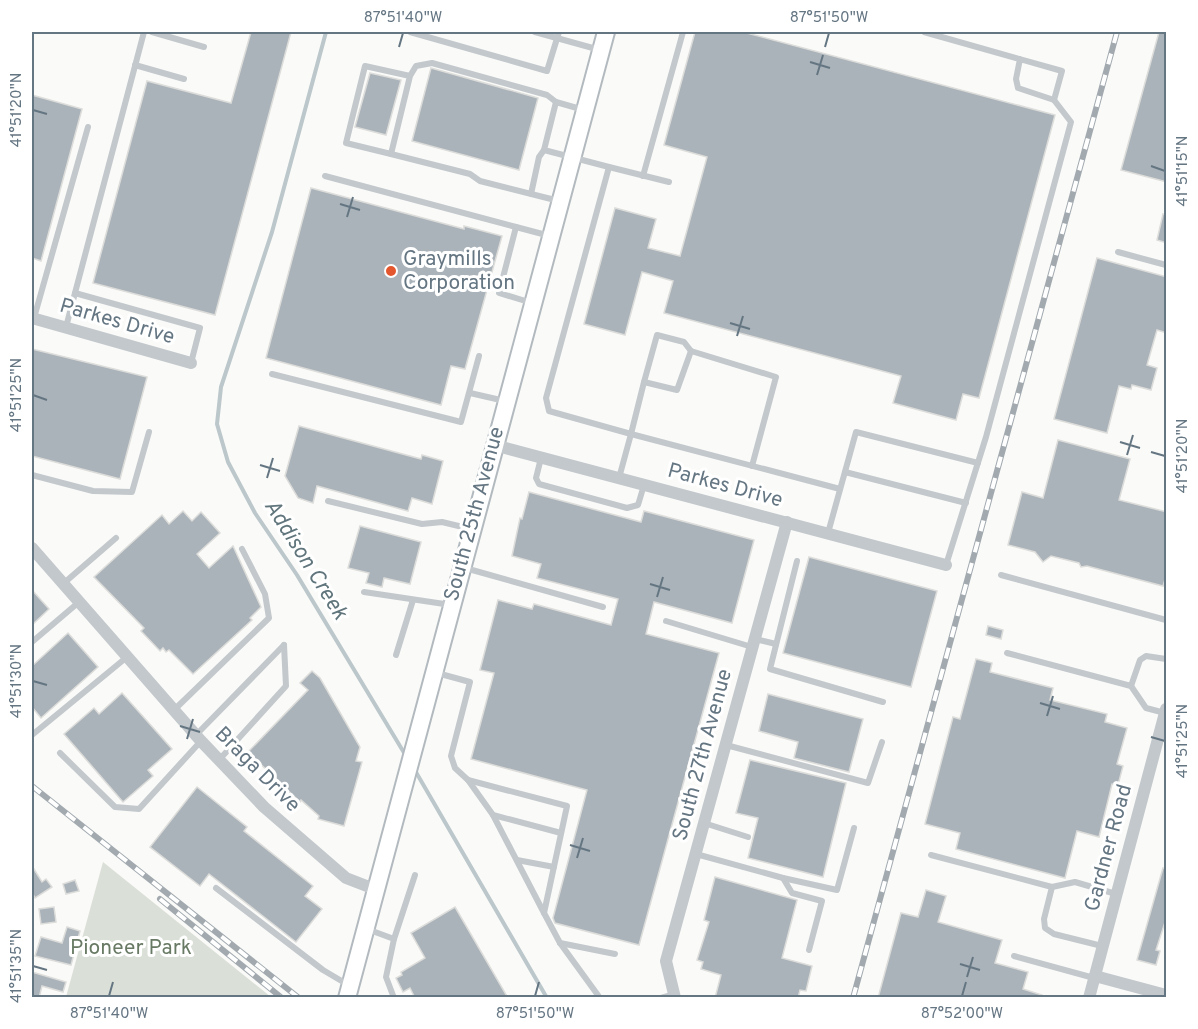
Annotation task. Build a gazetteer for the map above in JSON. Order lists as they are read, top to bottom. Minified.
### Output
{"streets":{"main road":["South 25th Avenue"],"street":["Parkes Drive","South 27th Avenue","Braga Drive","Gardner Road"]},"crossings":[["Parkes Drive","South 25th Avenue"],["Parkes Drive","South 27th Avenue"],["South 25th Avenue","Braga Drive"]],"water":["Addison Creek"],"parks":["Pioneer Park"],"places":["Graymills Corporation"],"coordinates":["87°51'40\"W","87°51'50\"W","41°51'20\"N","41°51'15\"N","41°51'25\"N","41°51'30\"N","41°51'35\"N","87°52'00\"W"]}
